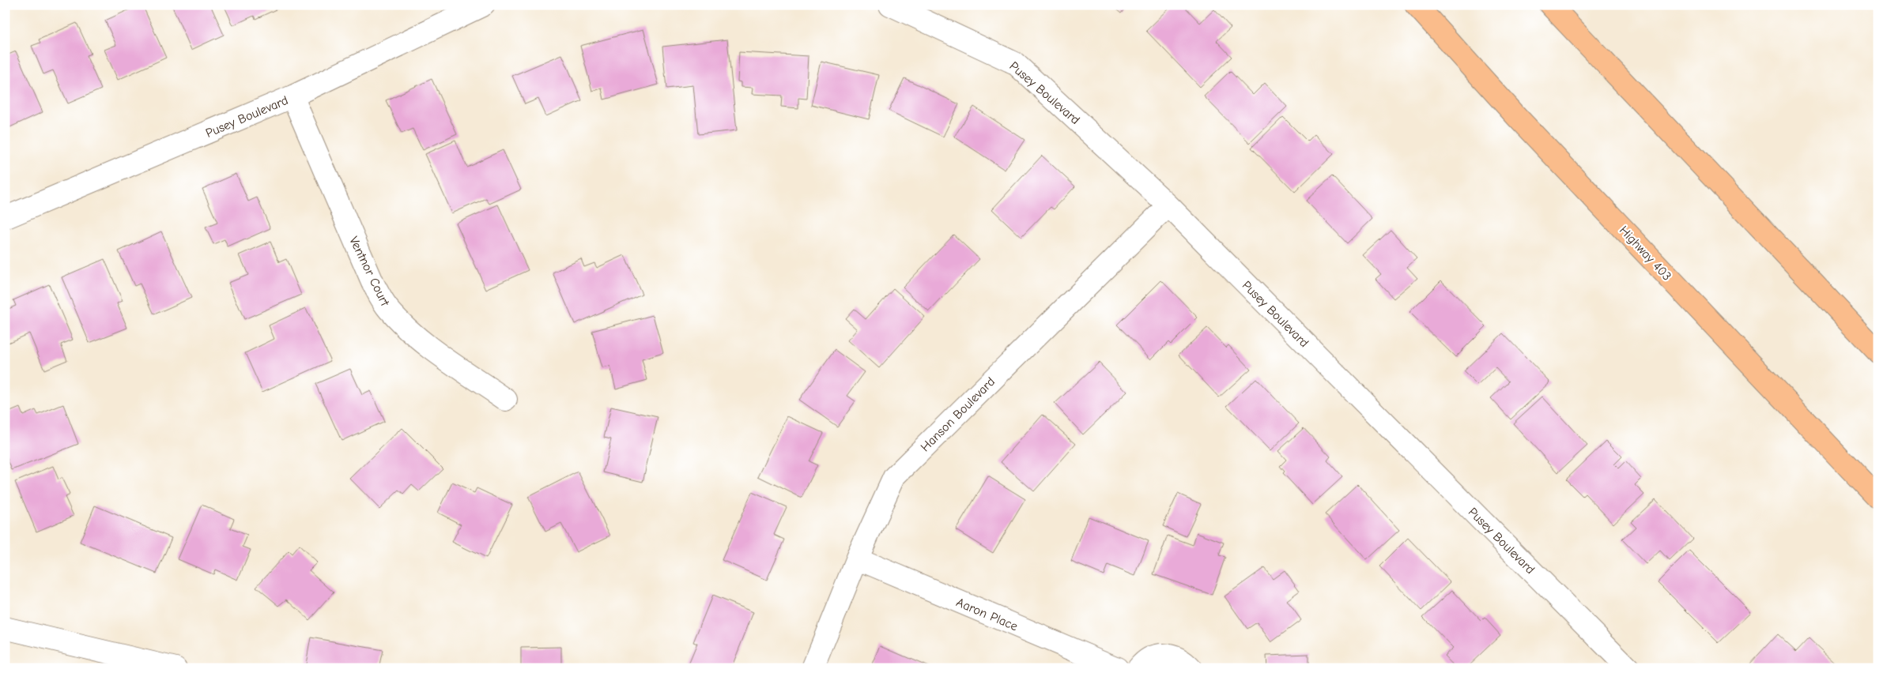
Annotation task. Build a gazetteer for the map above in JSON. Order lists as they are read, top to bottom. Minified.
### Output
{"streets":{"highway":["Highway 403"],"street":["Pusey Boulevard","Ventnor Court","Hanson Boulevard","Aaron Place"]},"crossings":[["Pusey Boulevard","Ventnor Court"],["Pusey Boulevard","Hanson Boulevard"],["Hanson Boulevard","Aaron Place"]]}
